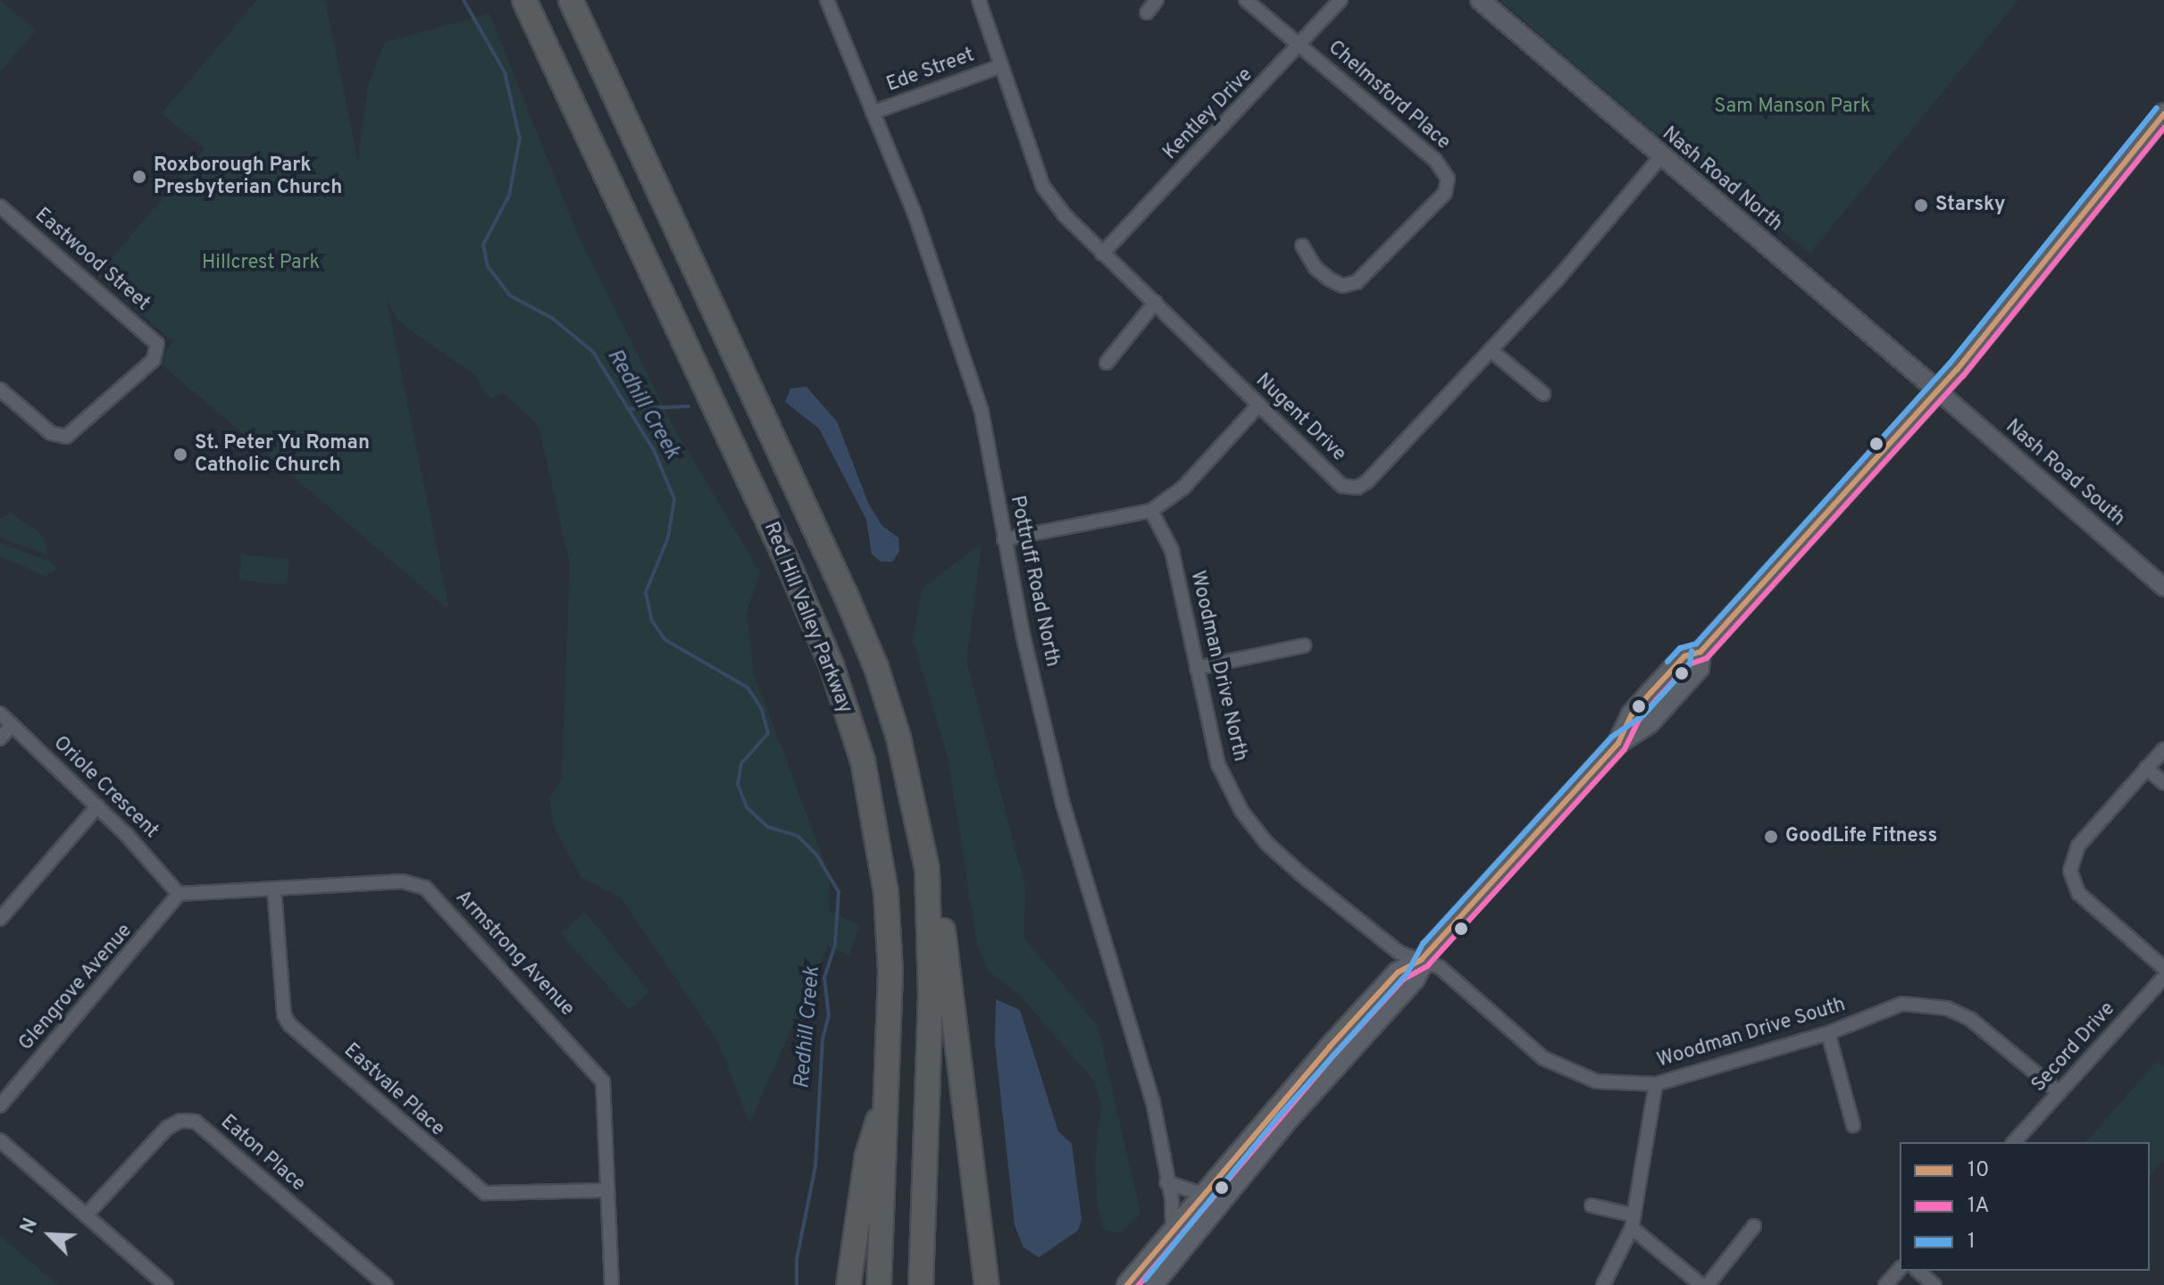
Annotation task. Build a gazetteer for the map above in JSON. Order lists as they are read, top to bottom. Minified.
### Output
{"streets":{"highway":["Red Hill Valley Parkway"],"main road":["Nash Road North"],"street":["Ede Street","Chelmsford Place","Kentley Drive","Eastwood Street","Nugent Drive","Nash Road South","Pottruff Road North","Woodman Drive North","Oriole Crescent","Armstrong Avenue","Glengrove Avenue","Woodman Drive South","Secord Drive","Eastvale Place","Eaton Place"]},"crossings":[["Ede Street","Nugent Drive"],["Ede Street","Pottruff Road North"],["Chelmsford Place","Kentley Drive"],["Kentley Drive","Nugent Drive"],["Nash Road North","Nugent Drive"],["Nash Road North","Nash Road South"],["Woodman Drive North","Woodman Drive South"],["Oriole Crescent","Armstrong Avenue"],["Oriole Crescent","Glengrove Avenue"],["Armstrong Avenue","Glengrove Avenue"],["Armstrong Avenue","Eastvale Place"],["Woodman Drive South","Secord Drive"]],"water":["Redhill Creek"],"parks":["Sam Manson Park","Hillcrest Park"],"places":["Roxborough Park Presbyterian Church","Starsky","St. Peter Yu Roman Catholic Church","GoodLife Fitness"],"lines":["transit line 1","transit line 10","transit line 1A"],"legend":["10","1A","1"],"north":"top left"}
